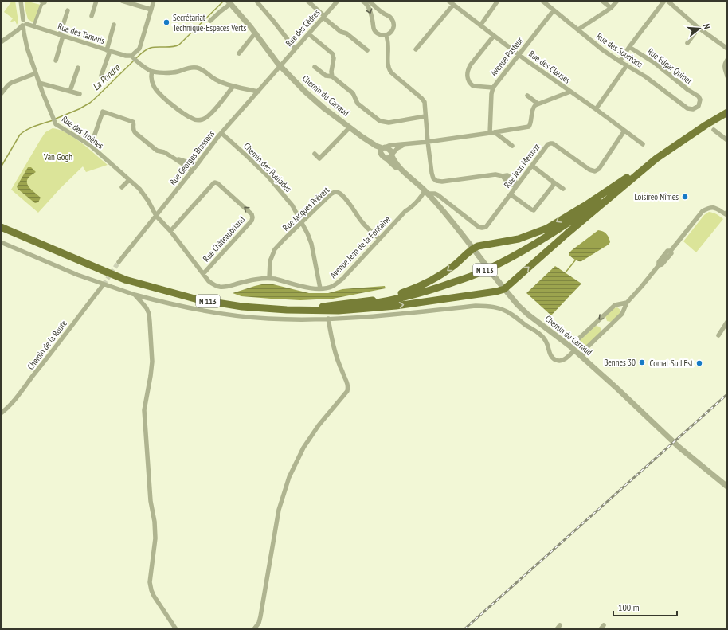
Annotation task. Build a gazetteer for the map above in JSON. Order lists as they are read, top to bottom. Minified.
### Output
{"streets":{"main road":["N 113"],"street":["Rue des Cèdres","Rue des Tamaris","Rue des Sourbans","Avenue Pasteur","Rue Edgar Quinet","Rue des Clauses","Chemin du Carraud","Rue des Troènes","Rue Georges Brassens","Rue Jean Mermoz","Chemin des Poujades","Rue Jacques Prévert","Rue Châteaubriand","Avenue Jean de la Fontaine","Chemin de la Route"]},"crossings":[["Rue des Cèdres","Chemin du Carraud"],["Rue des Cèdres","Rue Georges Brassens"],["Rue des Tamaris","Rue des Troènes"],["Rue des Sourbans","Avenue Pasteur"],["Rue des Sourbans","Rue Edgar Quinet"],["Avenue Pasteur","Rue des Clauses"],["Rue des Clauses","Rue Jean Mermoz"],["Chemin du Carraud","Rue Georges Brassens"],["Chemin du Carraud","Rue Jean Mermoz"],["Chemin du Carraud","Avenue Jean de la Fontaine"],["Rue des Troènes","Rue Georges Brassens"],["Rue des Troènes","Avenue Jean de la Fontaine"],["Rue Georges Brassens","Chemin des Poujades"],["Rue Georges Brassens","Avenue Jean de la Fontaine"],["Rue Jean Mermoz","Avenue Jean de la Fontaine"],["Chemin des Poujades","Rue Jacques Prévert"],["Chemin des Poujades","Avenue Jean de la Fontaine"],["Rue Jacques Prévert","Avenue Jean de la Fontaine"],["Rue Châteaubriand","Avenue Jean de la Fontaine"]],"water":["La Pondre"],"parks":["Van Gogh"],"places":["Secrétariat Technique-Espaces Verts","Loisireo Nîmes","Bennes 30","Comat Sud Est"],"scale_bar":"100 m","north":"right"}
